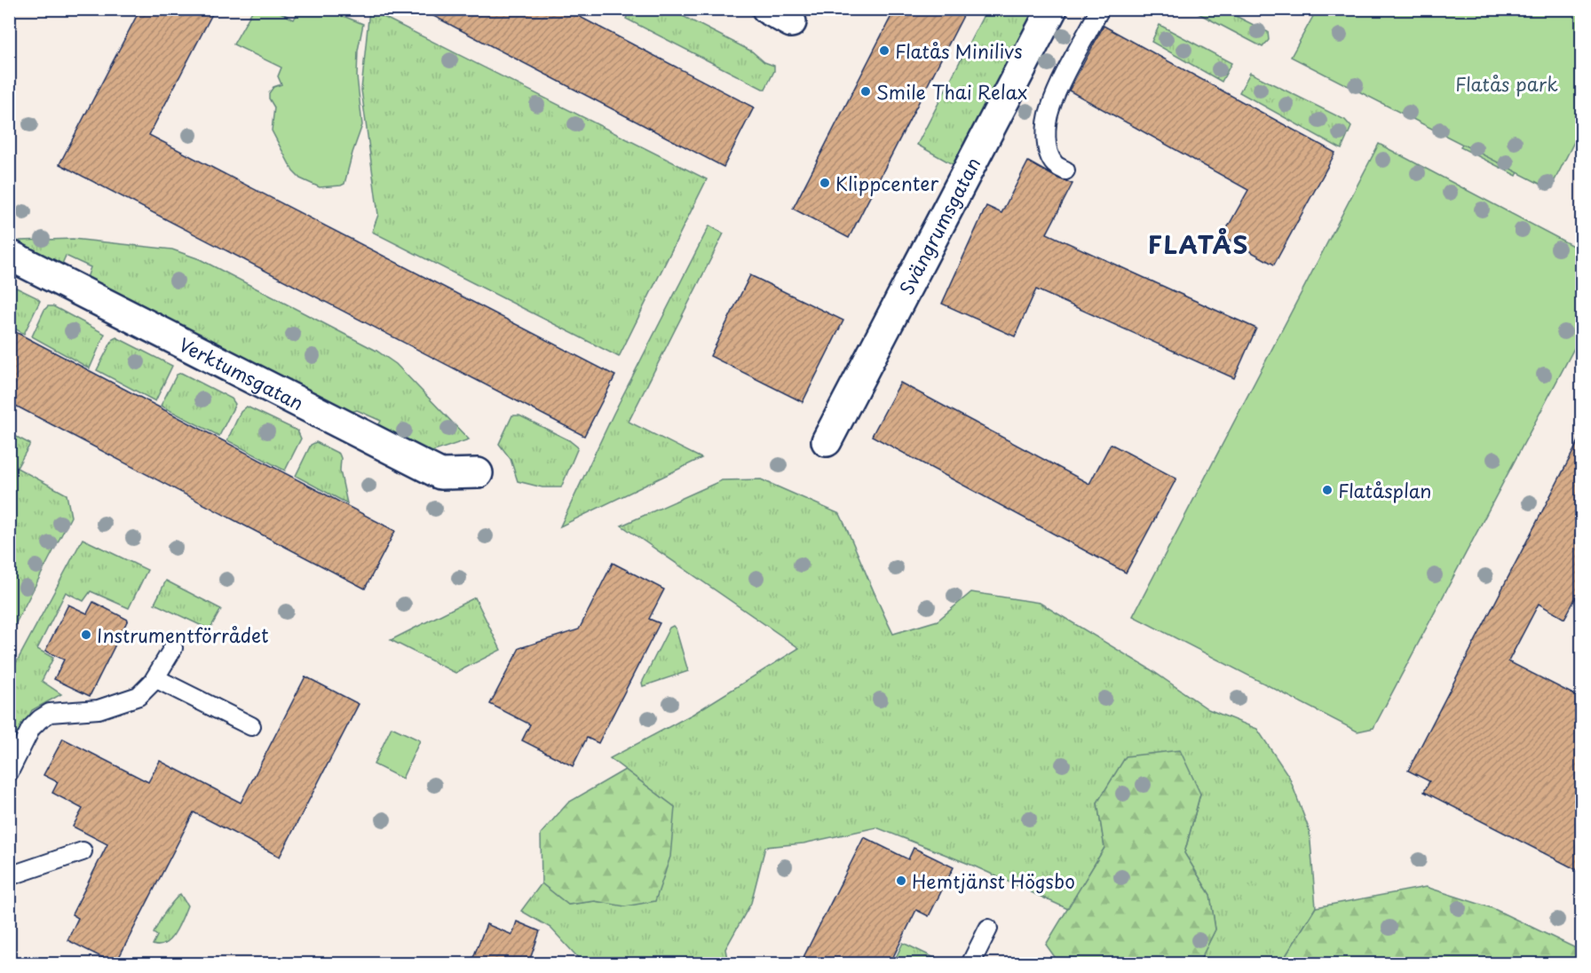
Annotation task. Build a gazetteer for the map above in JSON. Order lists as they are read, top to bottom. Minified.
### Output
{"streets":{"street":["Svängrumsgatan","Verktumsgatan"]},"districts":["FLATÅS"],"parks":["Flatås park"],"places":["Flatås Minilivs","Smile Thai Relax","Klippcenter","Flatåsplan","Instrumentförrådet","Hemtjänst Högsbo"]}
